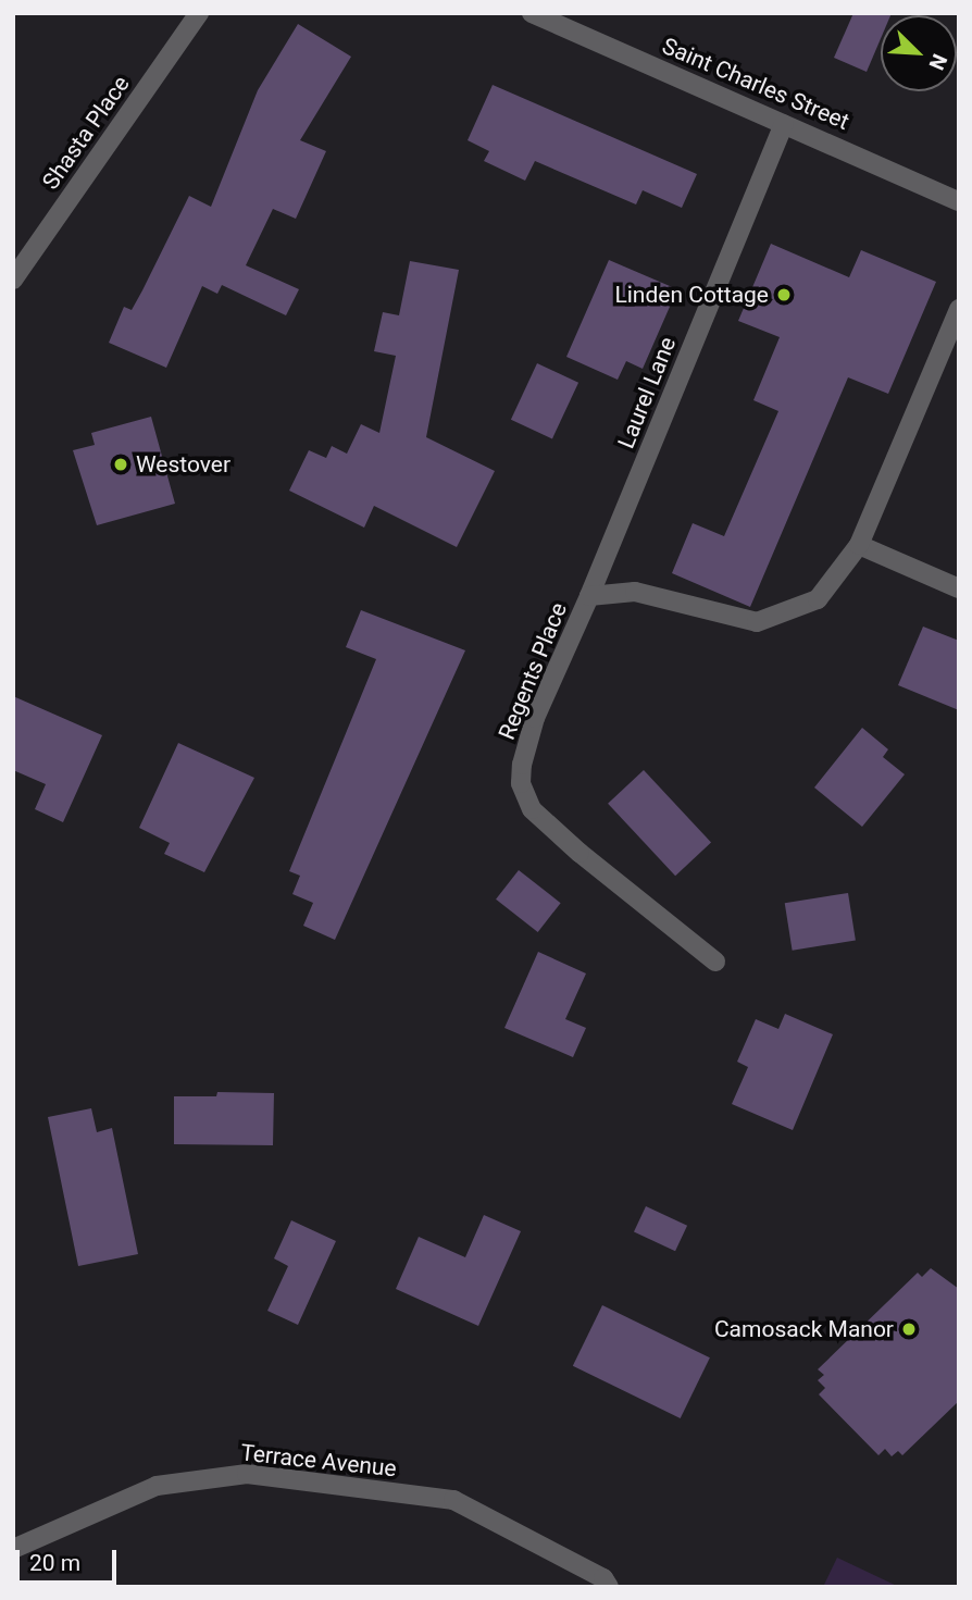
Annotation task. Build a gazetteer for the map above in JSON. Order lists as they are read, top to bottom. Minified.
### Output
{"streets":{"street":["Saint Charles Street","Shasta Place","Laurel Lane","Regents Place","Terrace Avenue"]},"crossings":[["Saint Charles Street","Laurel Lane"],["Laurel Lane","Regents Place"]],"places":["Linden Cottage","Westover","Camosack Manor"],"scale_bar":"20 m","north":"bottom right"}
